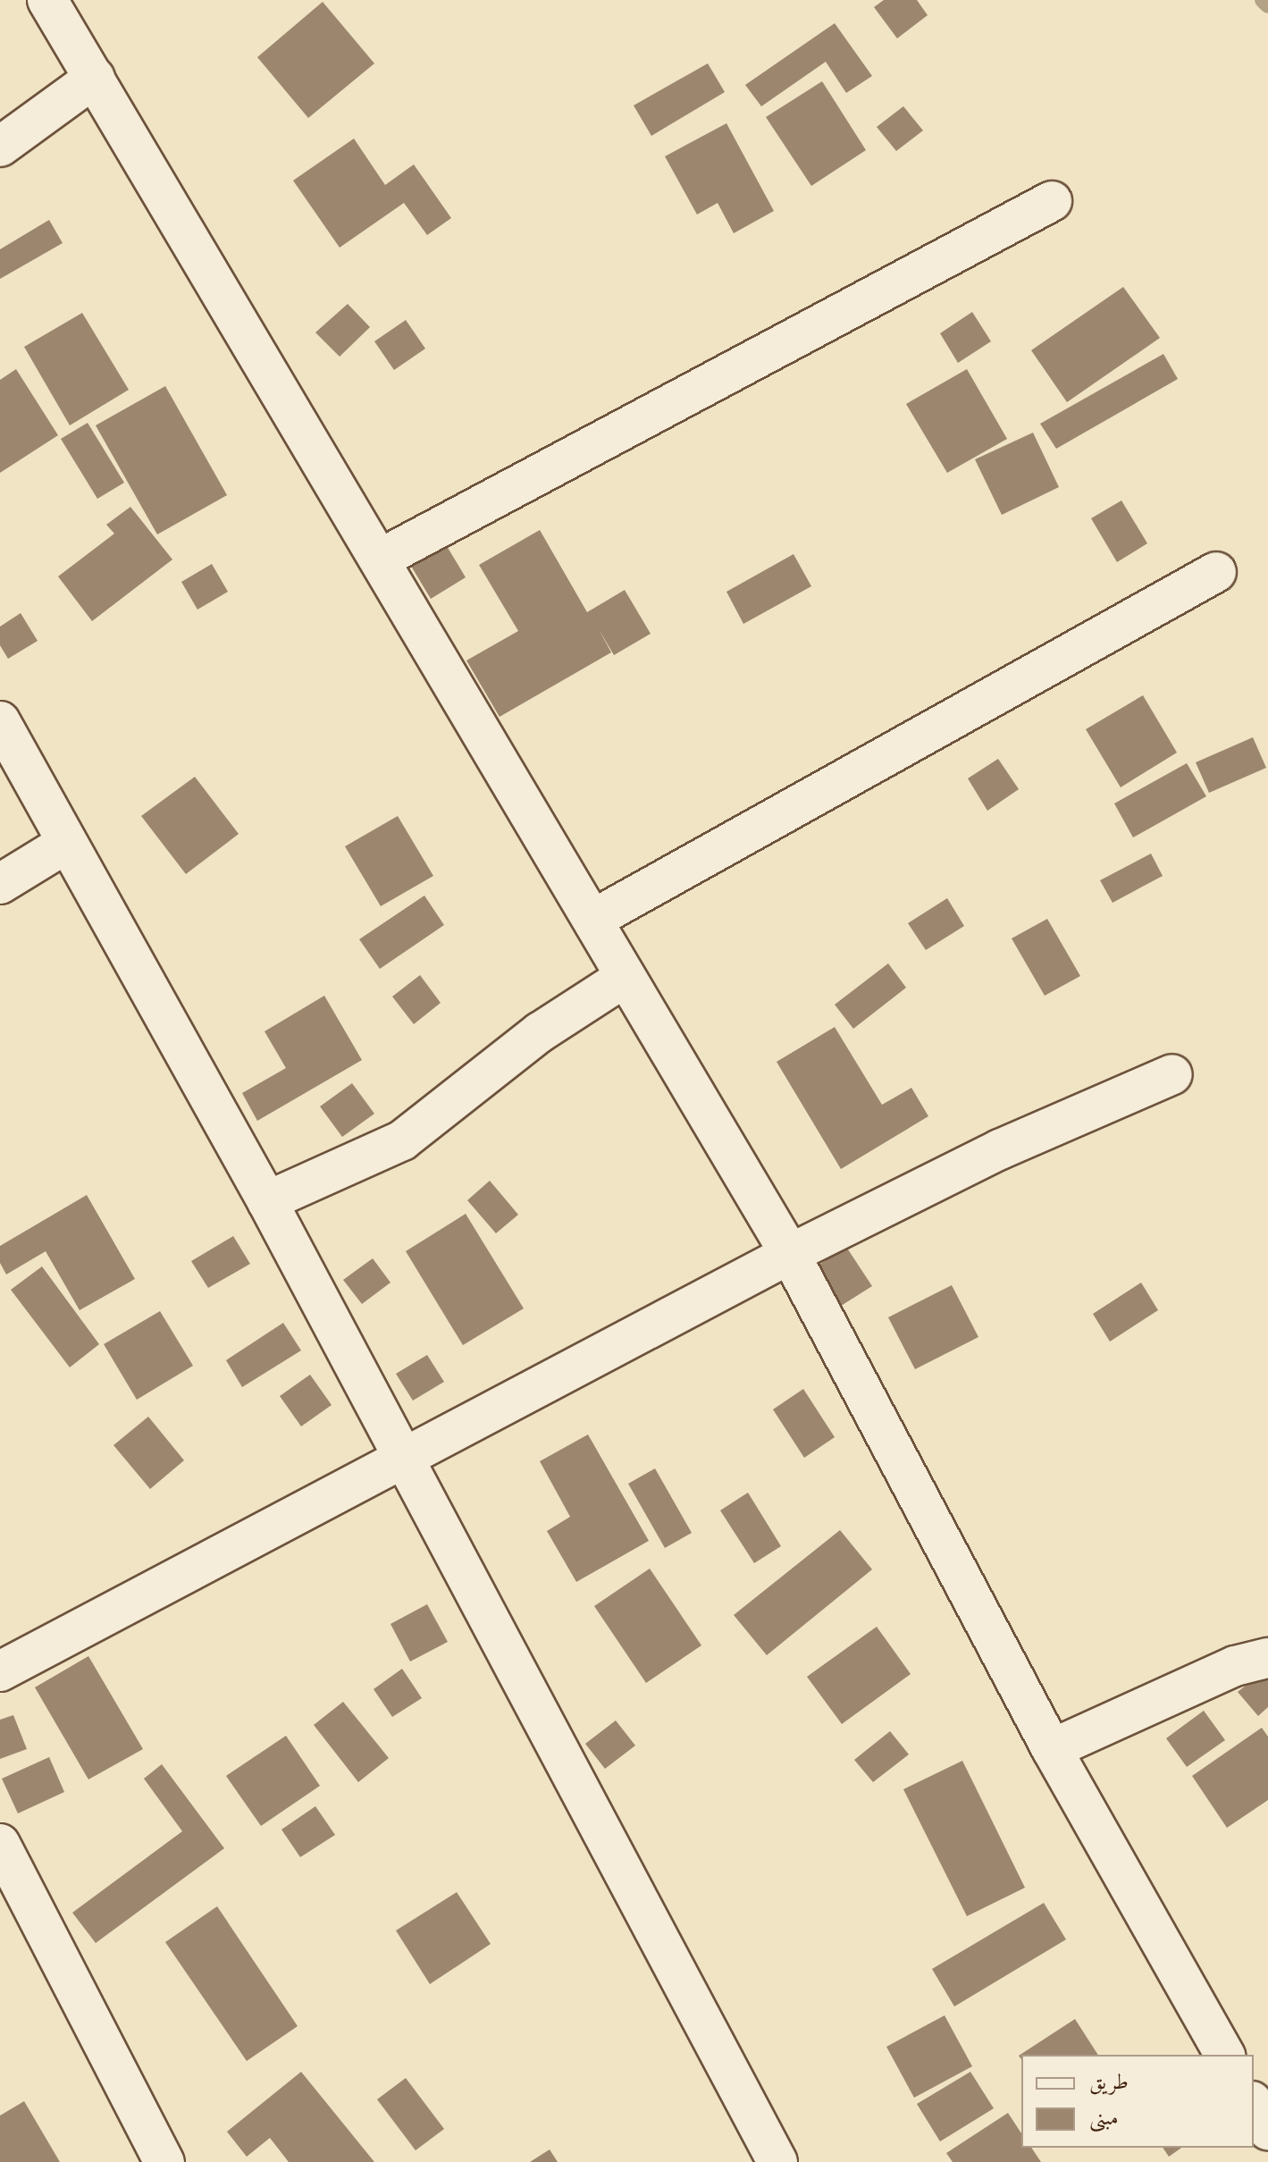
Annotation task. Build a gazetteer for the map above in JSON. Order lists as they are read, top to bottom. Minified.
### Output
{"legend":["طريق","مبنى"]}
